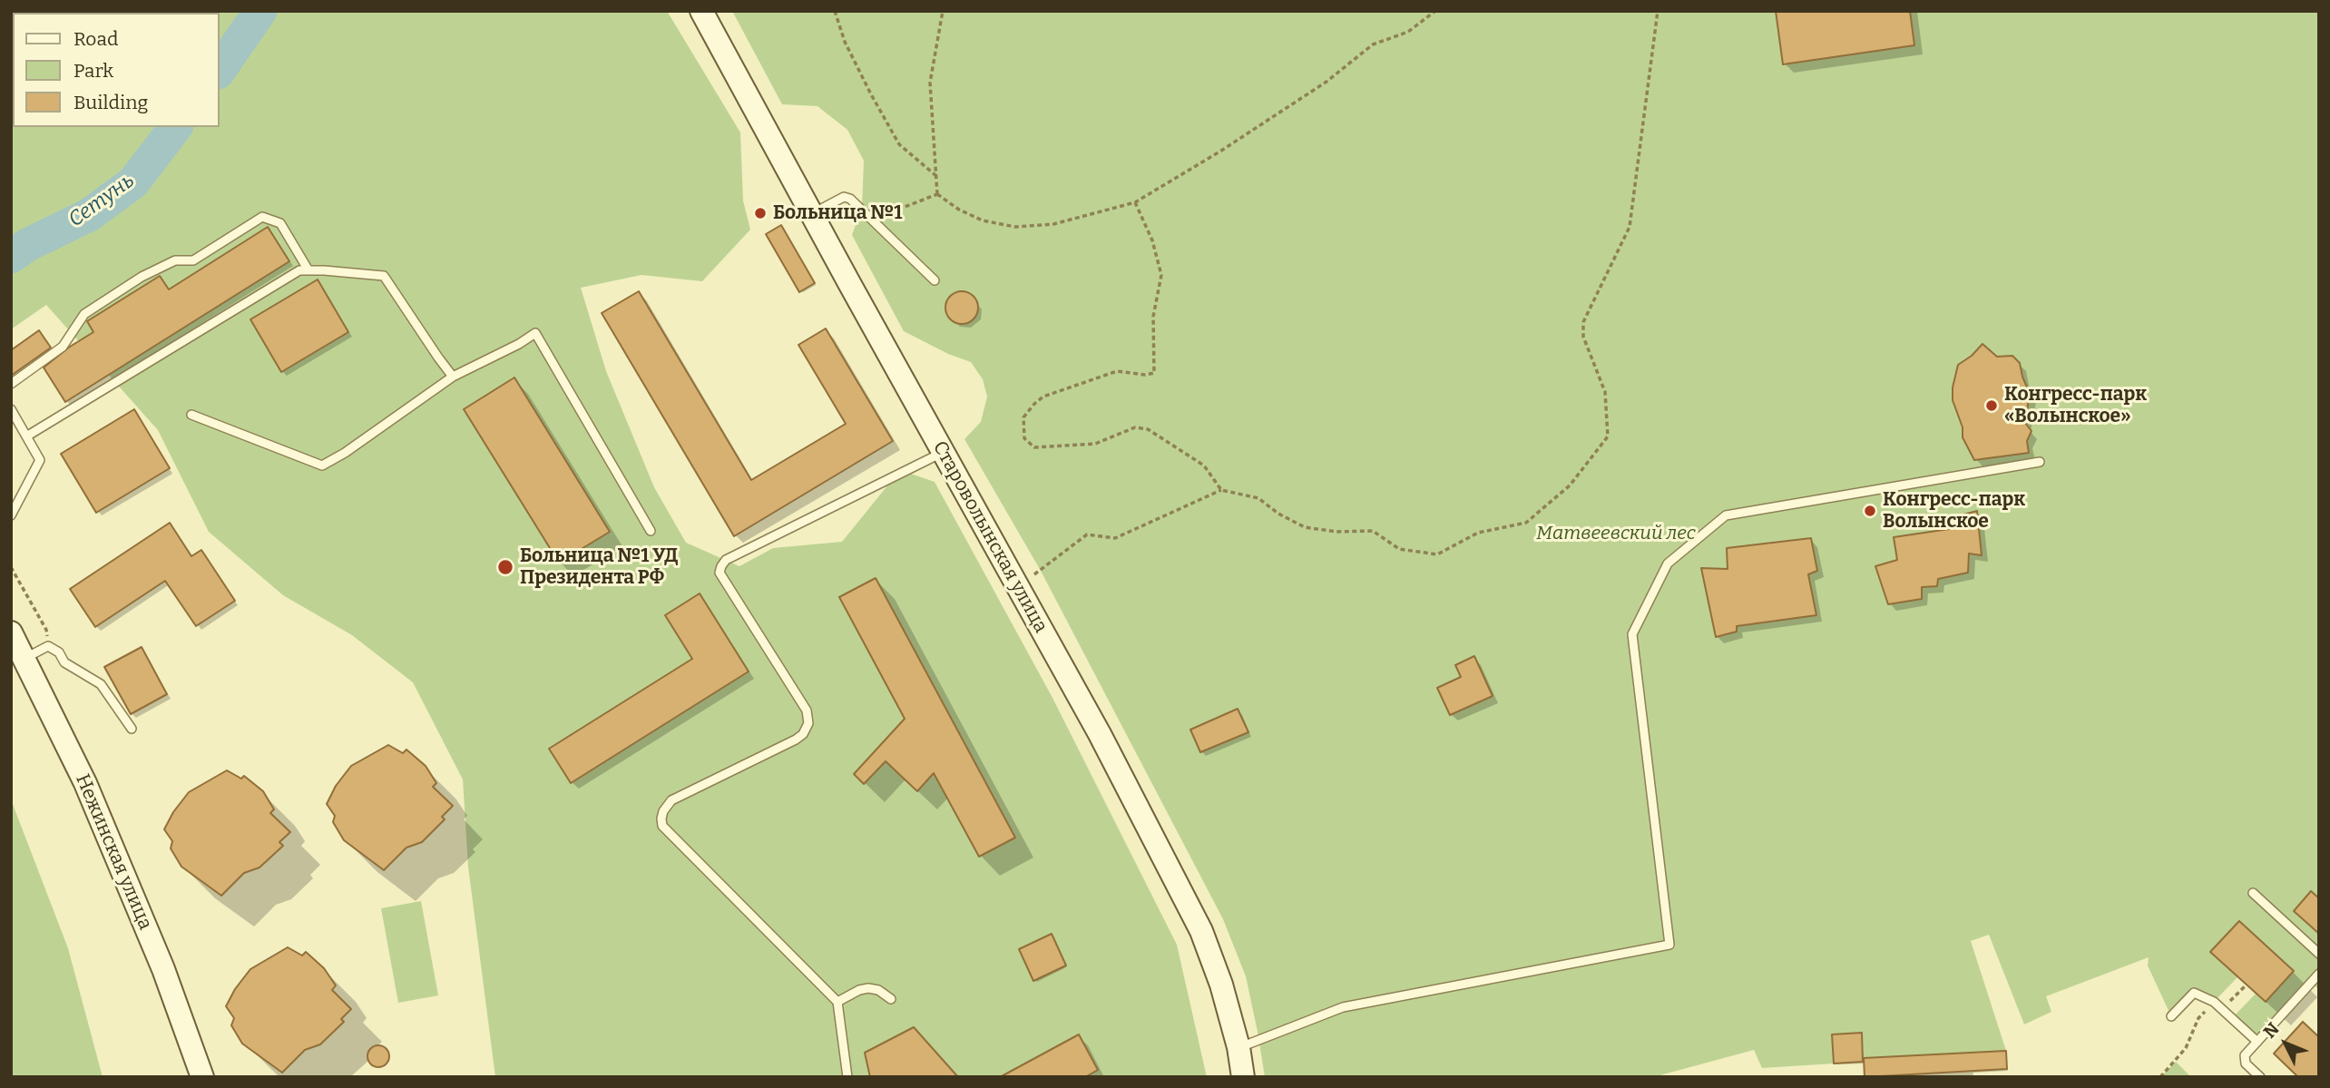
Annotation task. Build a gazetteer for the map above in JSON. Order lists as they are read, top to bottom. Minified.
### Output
{"streets":{"street":["Староволынская улица","Нежинская улица"]},"water":["Сетунь"],"parks":["Матвеевский лес"],"places":["Больница №1","Конгресс-парк «Волынское»","Конгресс-парк Волынское","Больница №1 УД Президента РФ"],"legend":["Road","Park","Building"],"north":"top left"}
